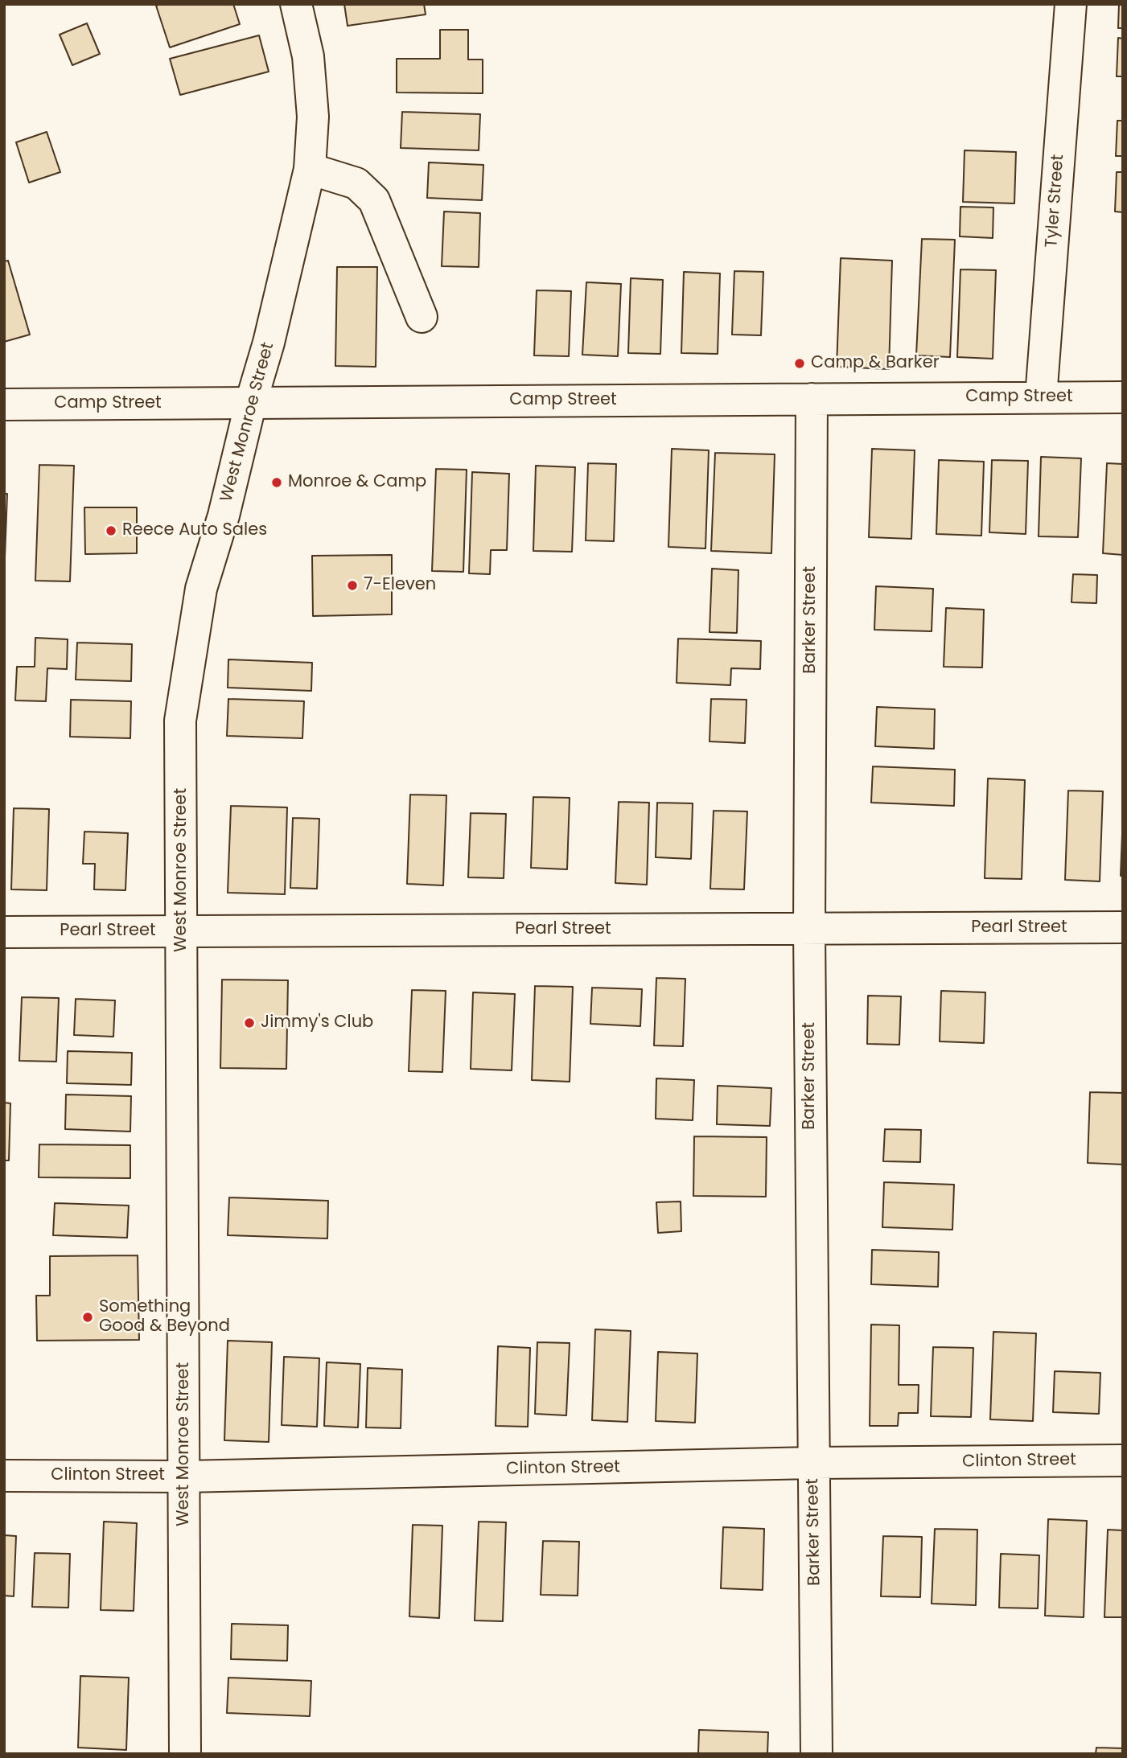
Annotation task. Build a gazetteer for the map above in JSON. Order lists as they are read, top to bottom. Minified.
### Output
{"streets":{"street":["Tyler Street","Camp Street","West Monroe Street","Barker Street","Pearl Street","Clinton Street"]},"crossings":[["Tyler Street","Camp Street"],["Camp Street","West Monroe Street"],["Camp Street","Barker Street"],["West Monroe Street","Pearl Street"],["West Monroe Street","Clinton Street"],["Barker Street","Pearl Street"],["Barker Street","Clinton Street"]],"places":["Camp & Barker","Monroe & Camp","Reece Auto Sales","7-Eleven","Jimmy's Club","Something Good & Beyond"]}
